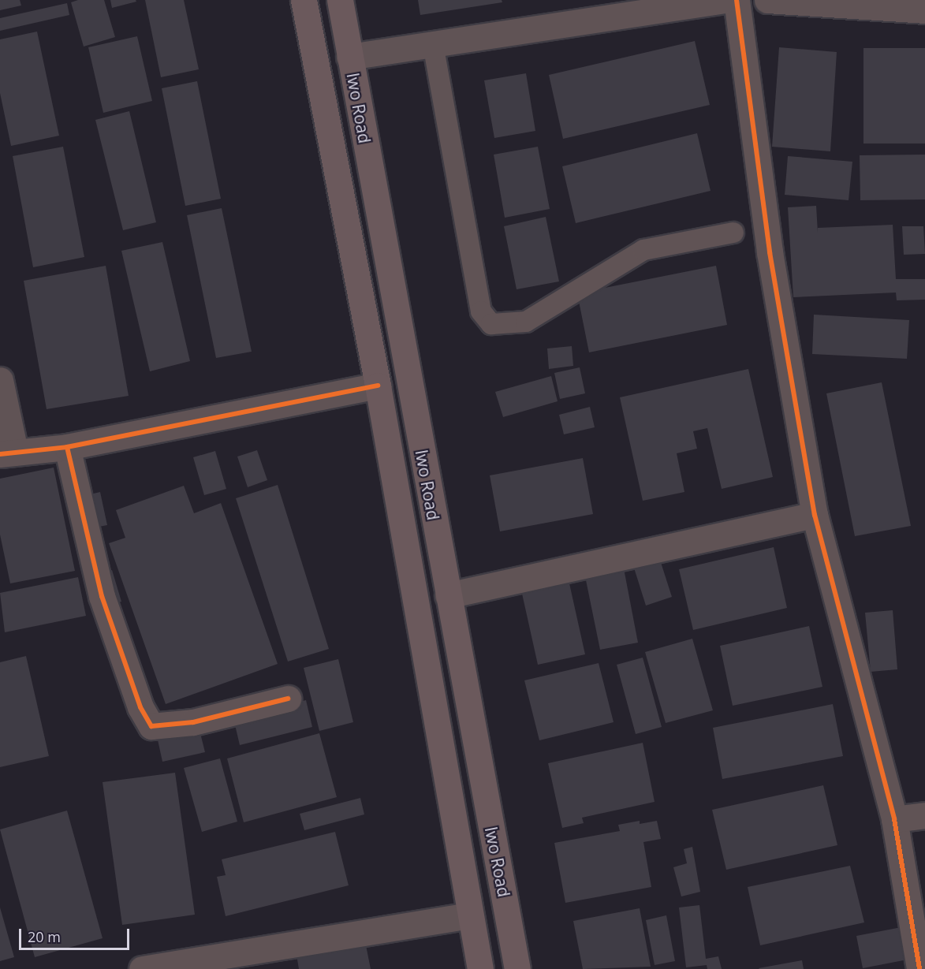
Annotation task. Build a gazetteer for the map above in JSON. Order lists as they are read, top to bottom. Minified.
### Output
{"streets":{"highway":["Iwo Road"]},"scale_bar":"20 m"}
